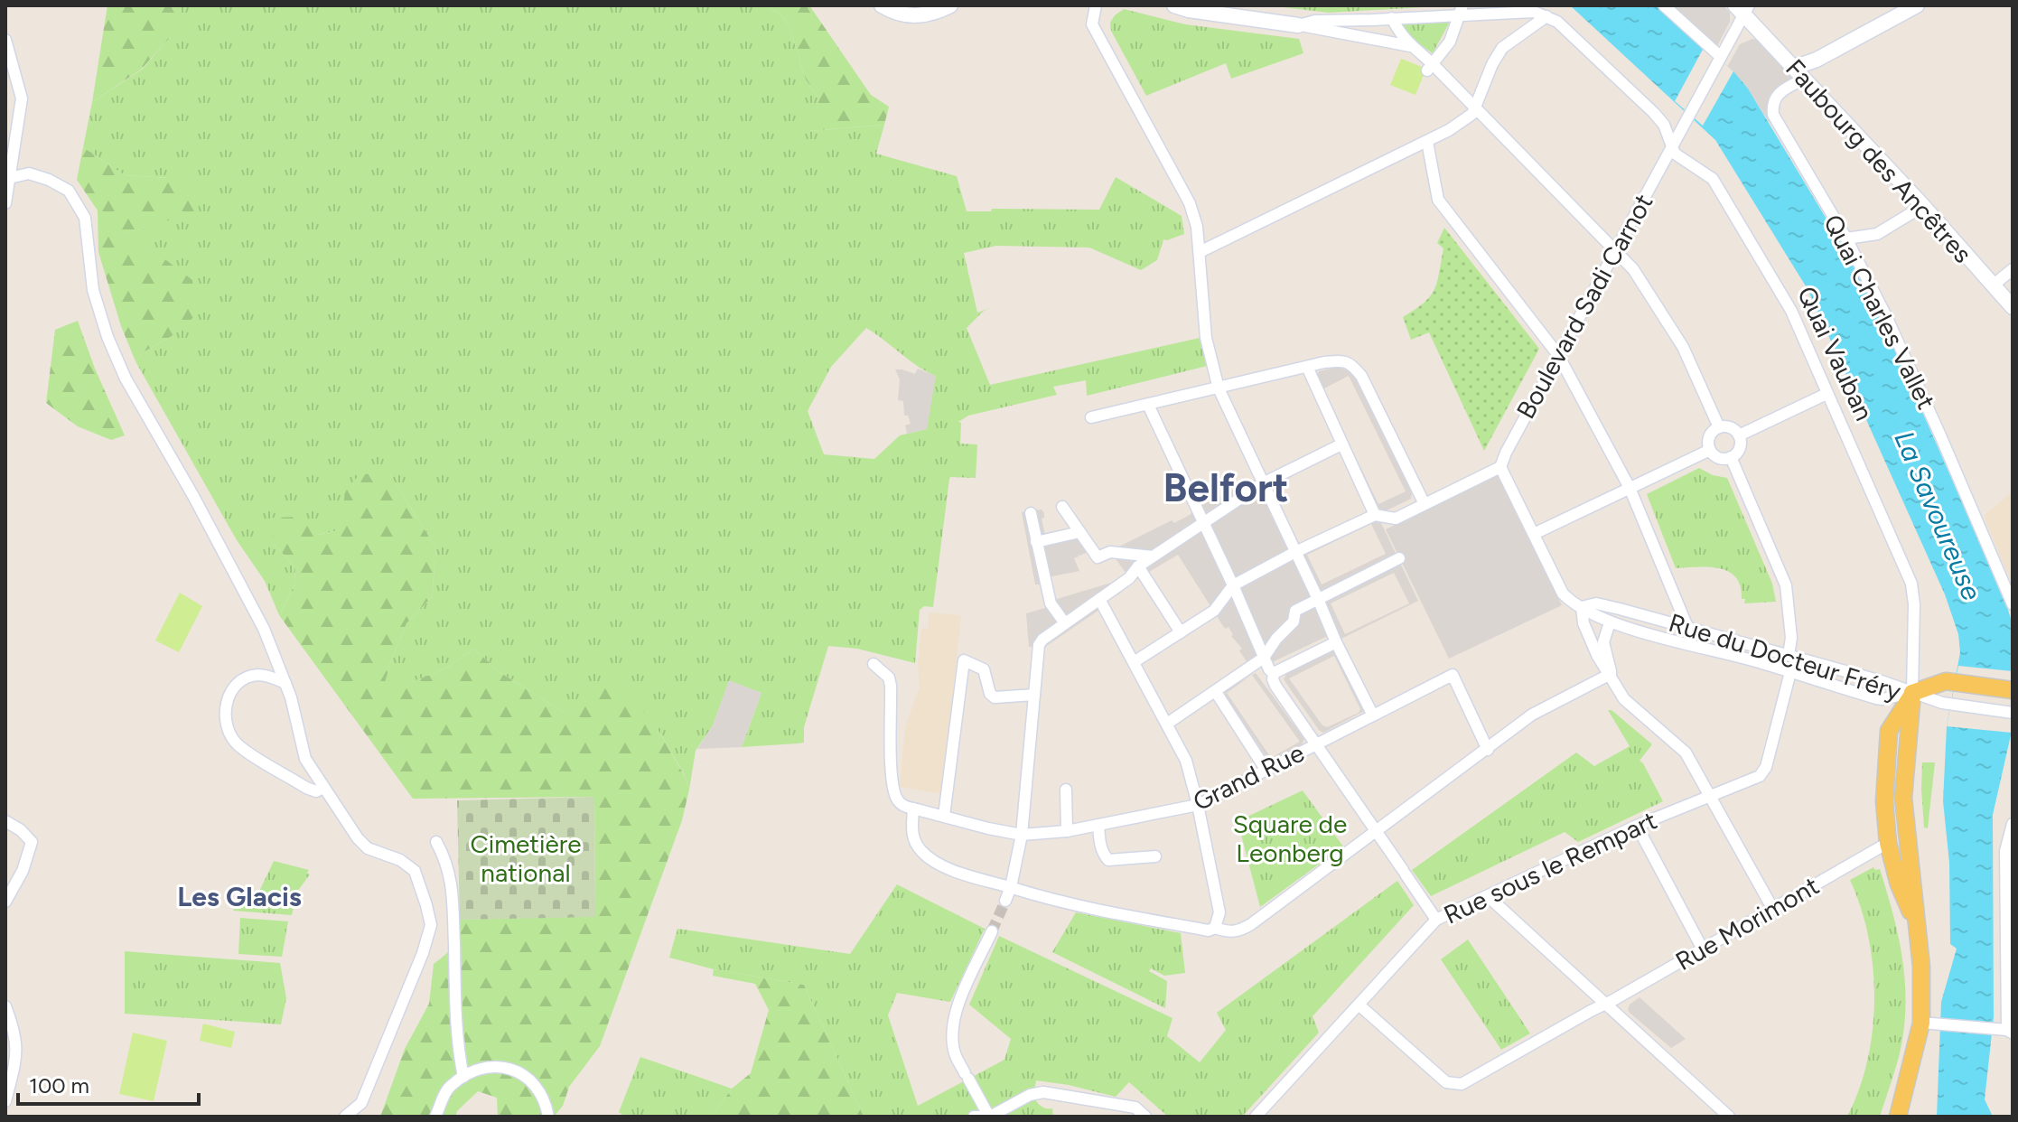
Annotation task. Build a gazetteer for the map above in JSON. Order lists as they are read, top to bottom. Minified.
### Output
{"streets":{"main road":["Faubourg des Ancêtres","Quai Vauban"],"street":["Boulevard Sadi Carnot","Quai Charles Vallet","Rue du Docteur Fréry","Grand Rue","Rue sous le Rempart","Rue Morimont"]},"crossings":[["Faubourg des Ancêtres","Boulevard Sadi Carnot"],["Faubourg des Ancêtres","Quai Charles Vallet"],["Boulevard Sadi Carnot","Quai Vauban"],["Quai Vauban","Rue du Docteur Fréry"],["Quai Vauban","Rue Morimont"],["Rue du Docteur Fréry","Rue sous le Rempart"],["Rue sous le Rempart","Rue Morimont"]],"districts":["Belfort","Les Glacis"],"water":["La Savoureuse"],"parks":["Square de Leonberg","Cimetière national"],"scale_bar":"100 m"}
